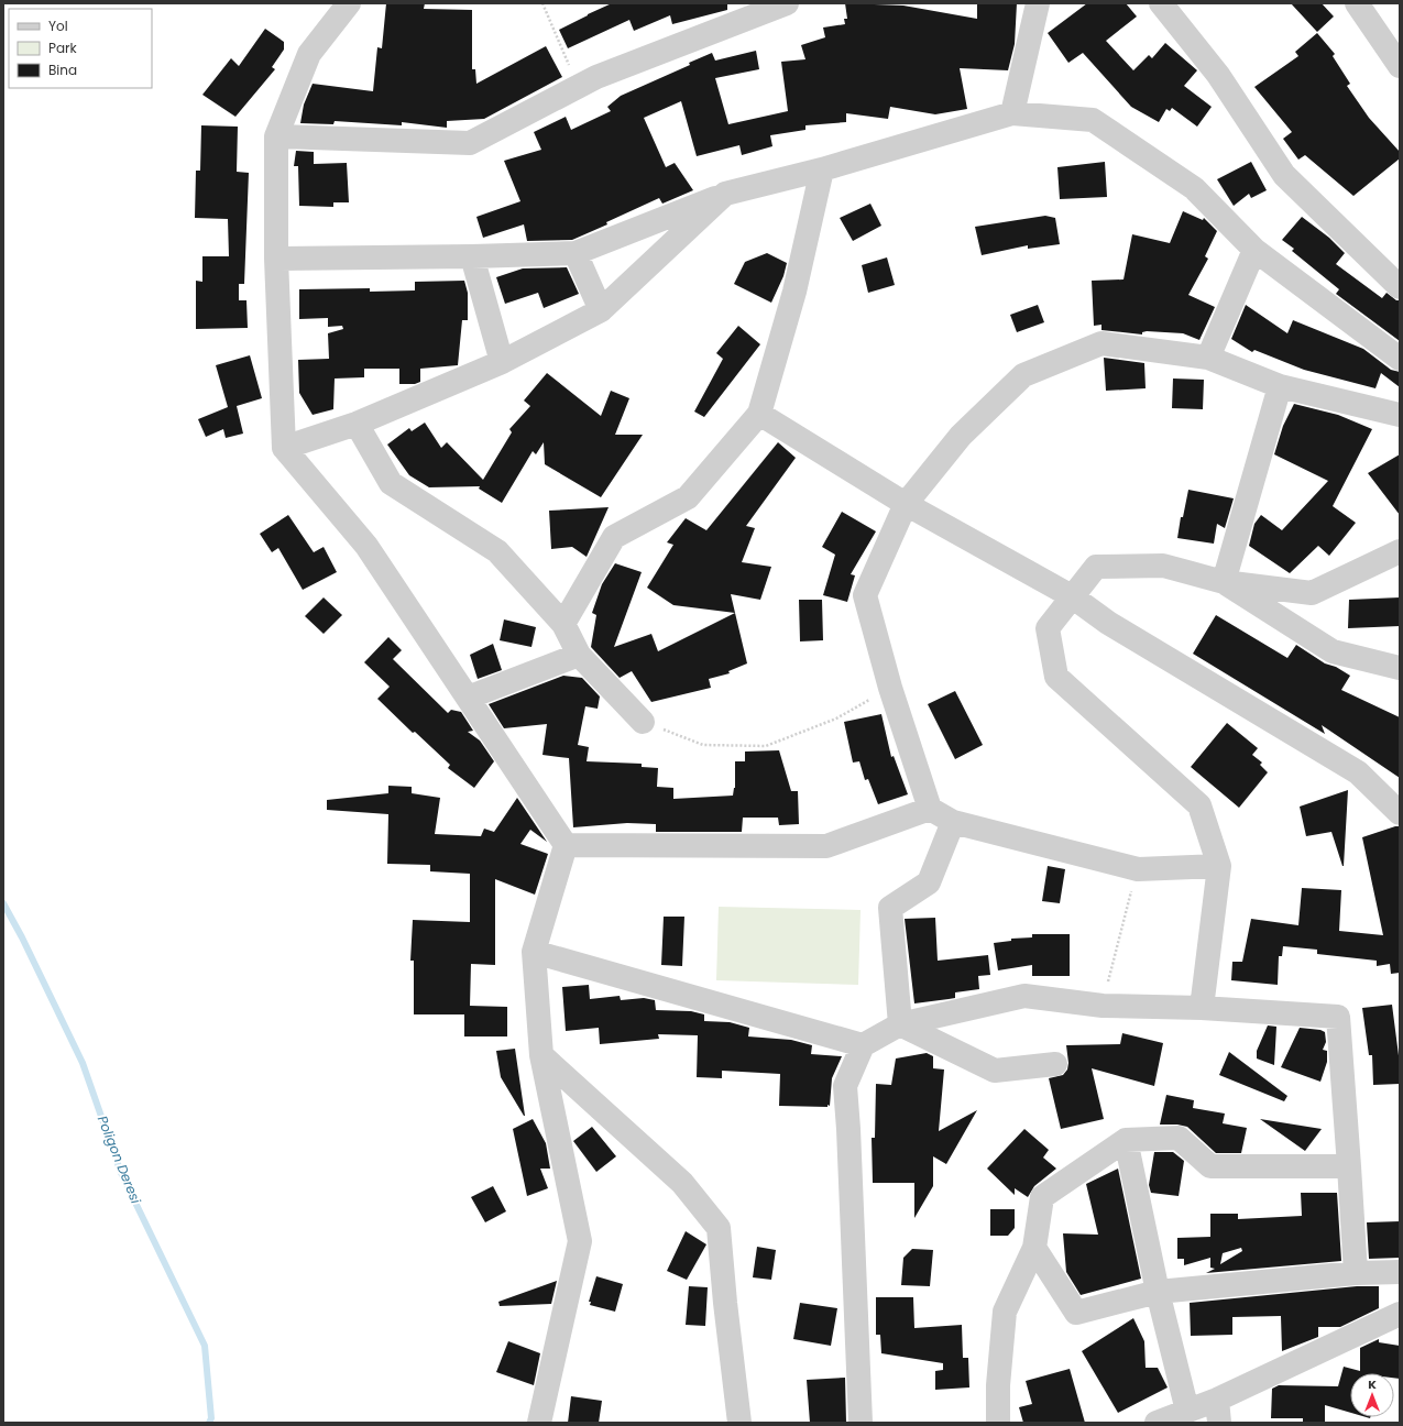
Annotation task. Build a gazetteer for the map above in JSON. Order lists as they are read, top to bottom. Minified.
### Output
{"water":["Poligon Deresi"],"legend":["Yol","Park","Bina"],"north":"top"}
